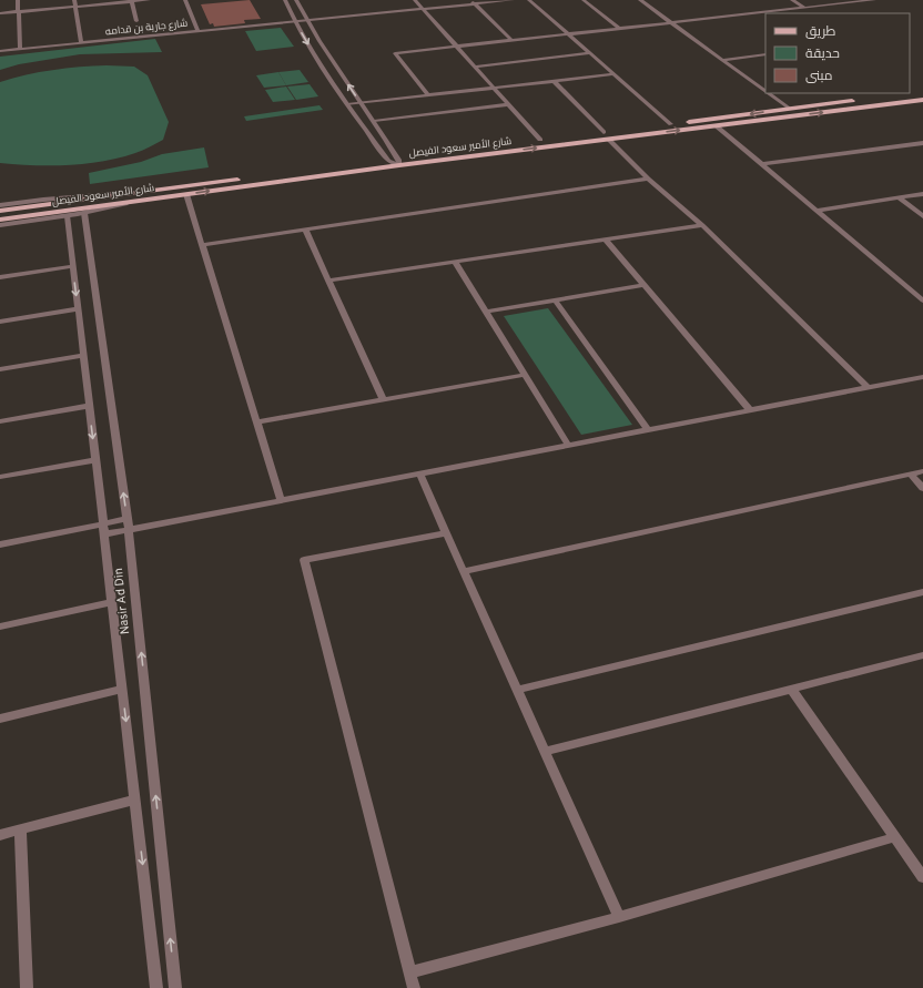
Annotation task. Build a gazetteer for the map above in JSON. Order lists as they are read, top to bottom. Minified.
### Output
{"streets":{"main road":["شارع الأمير سعود الفيصل"],"street":["شارع جارية بن قدامه","Nasir Ad Din"]},"legend":["طريق","حديقة","مبنى"]}
